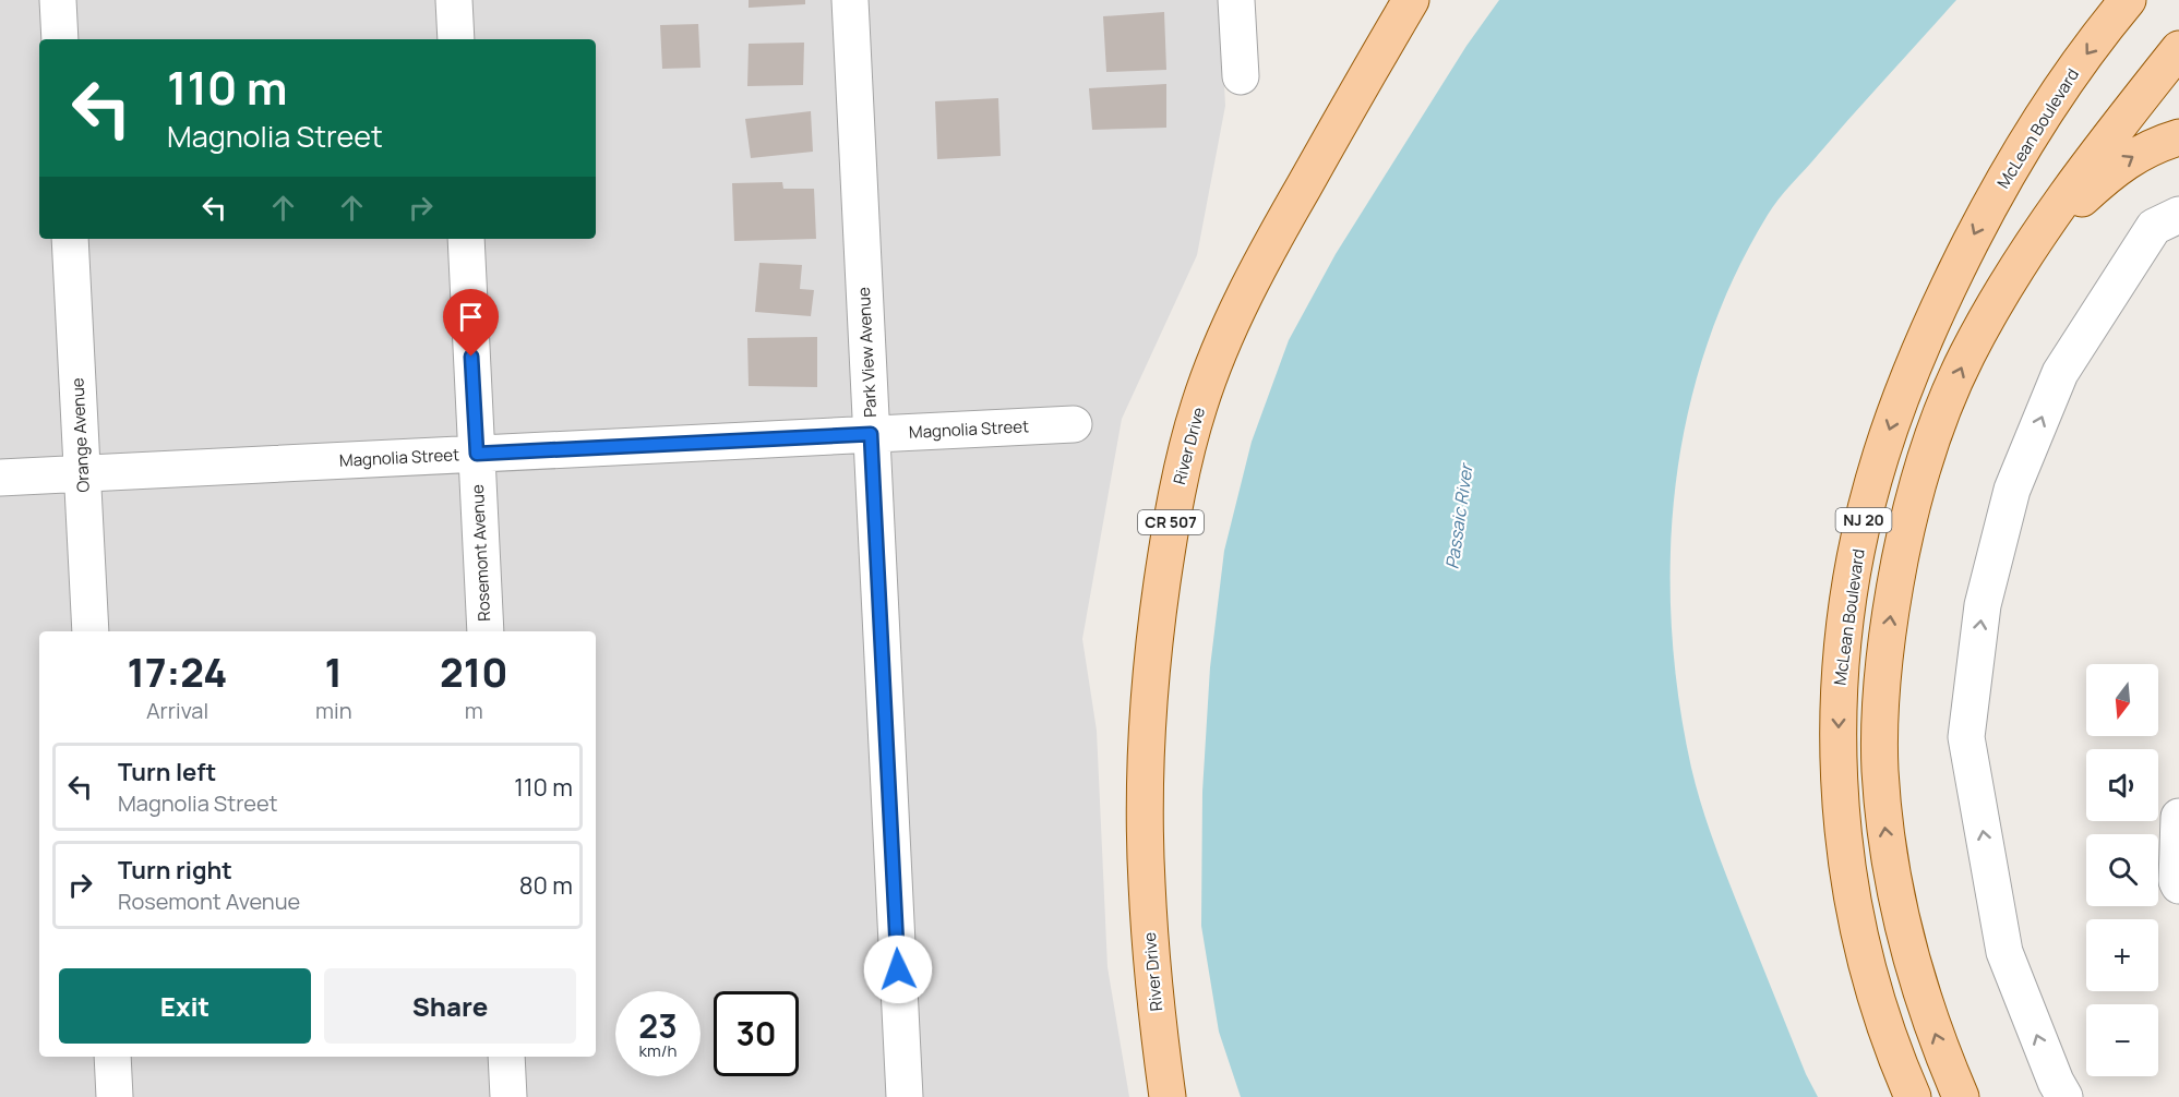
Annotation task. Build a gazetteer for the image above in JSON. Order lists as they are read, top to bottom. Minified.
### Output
{"streets":{"main road":["McLean Boulevard","River Drive","NJ 20","CR 507"],"street":["Park View Avenue","Magnolia Street","Orange Avenue","Rosemont Avenue"]},"crossings":[["Park View Avenue","Magnolia Street"],["Magnolia Street","Orange Avenue"],["Magnolia Street","Rosemont Avenue"]],"water":["Passaic River"],"north":"bottom","page":{"turn":["110 m","Magnolia Street"],"eta":["17:24","Arrival","1","min","210","m"],"map_buttons":["+","−"],"list":[{"name":"Turn left","note":"Magnolia Street","value":"110 m"},{"name":"Turn right","note":"Rosemont Avenue","value":"80 m"}],"buttons":["Exit","Share"],"speed":"23 km/h","limit":"30"}}
